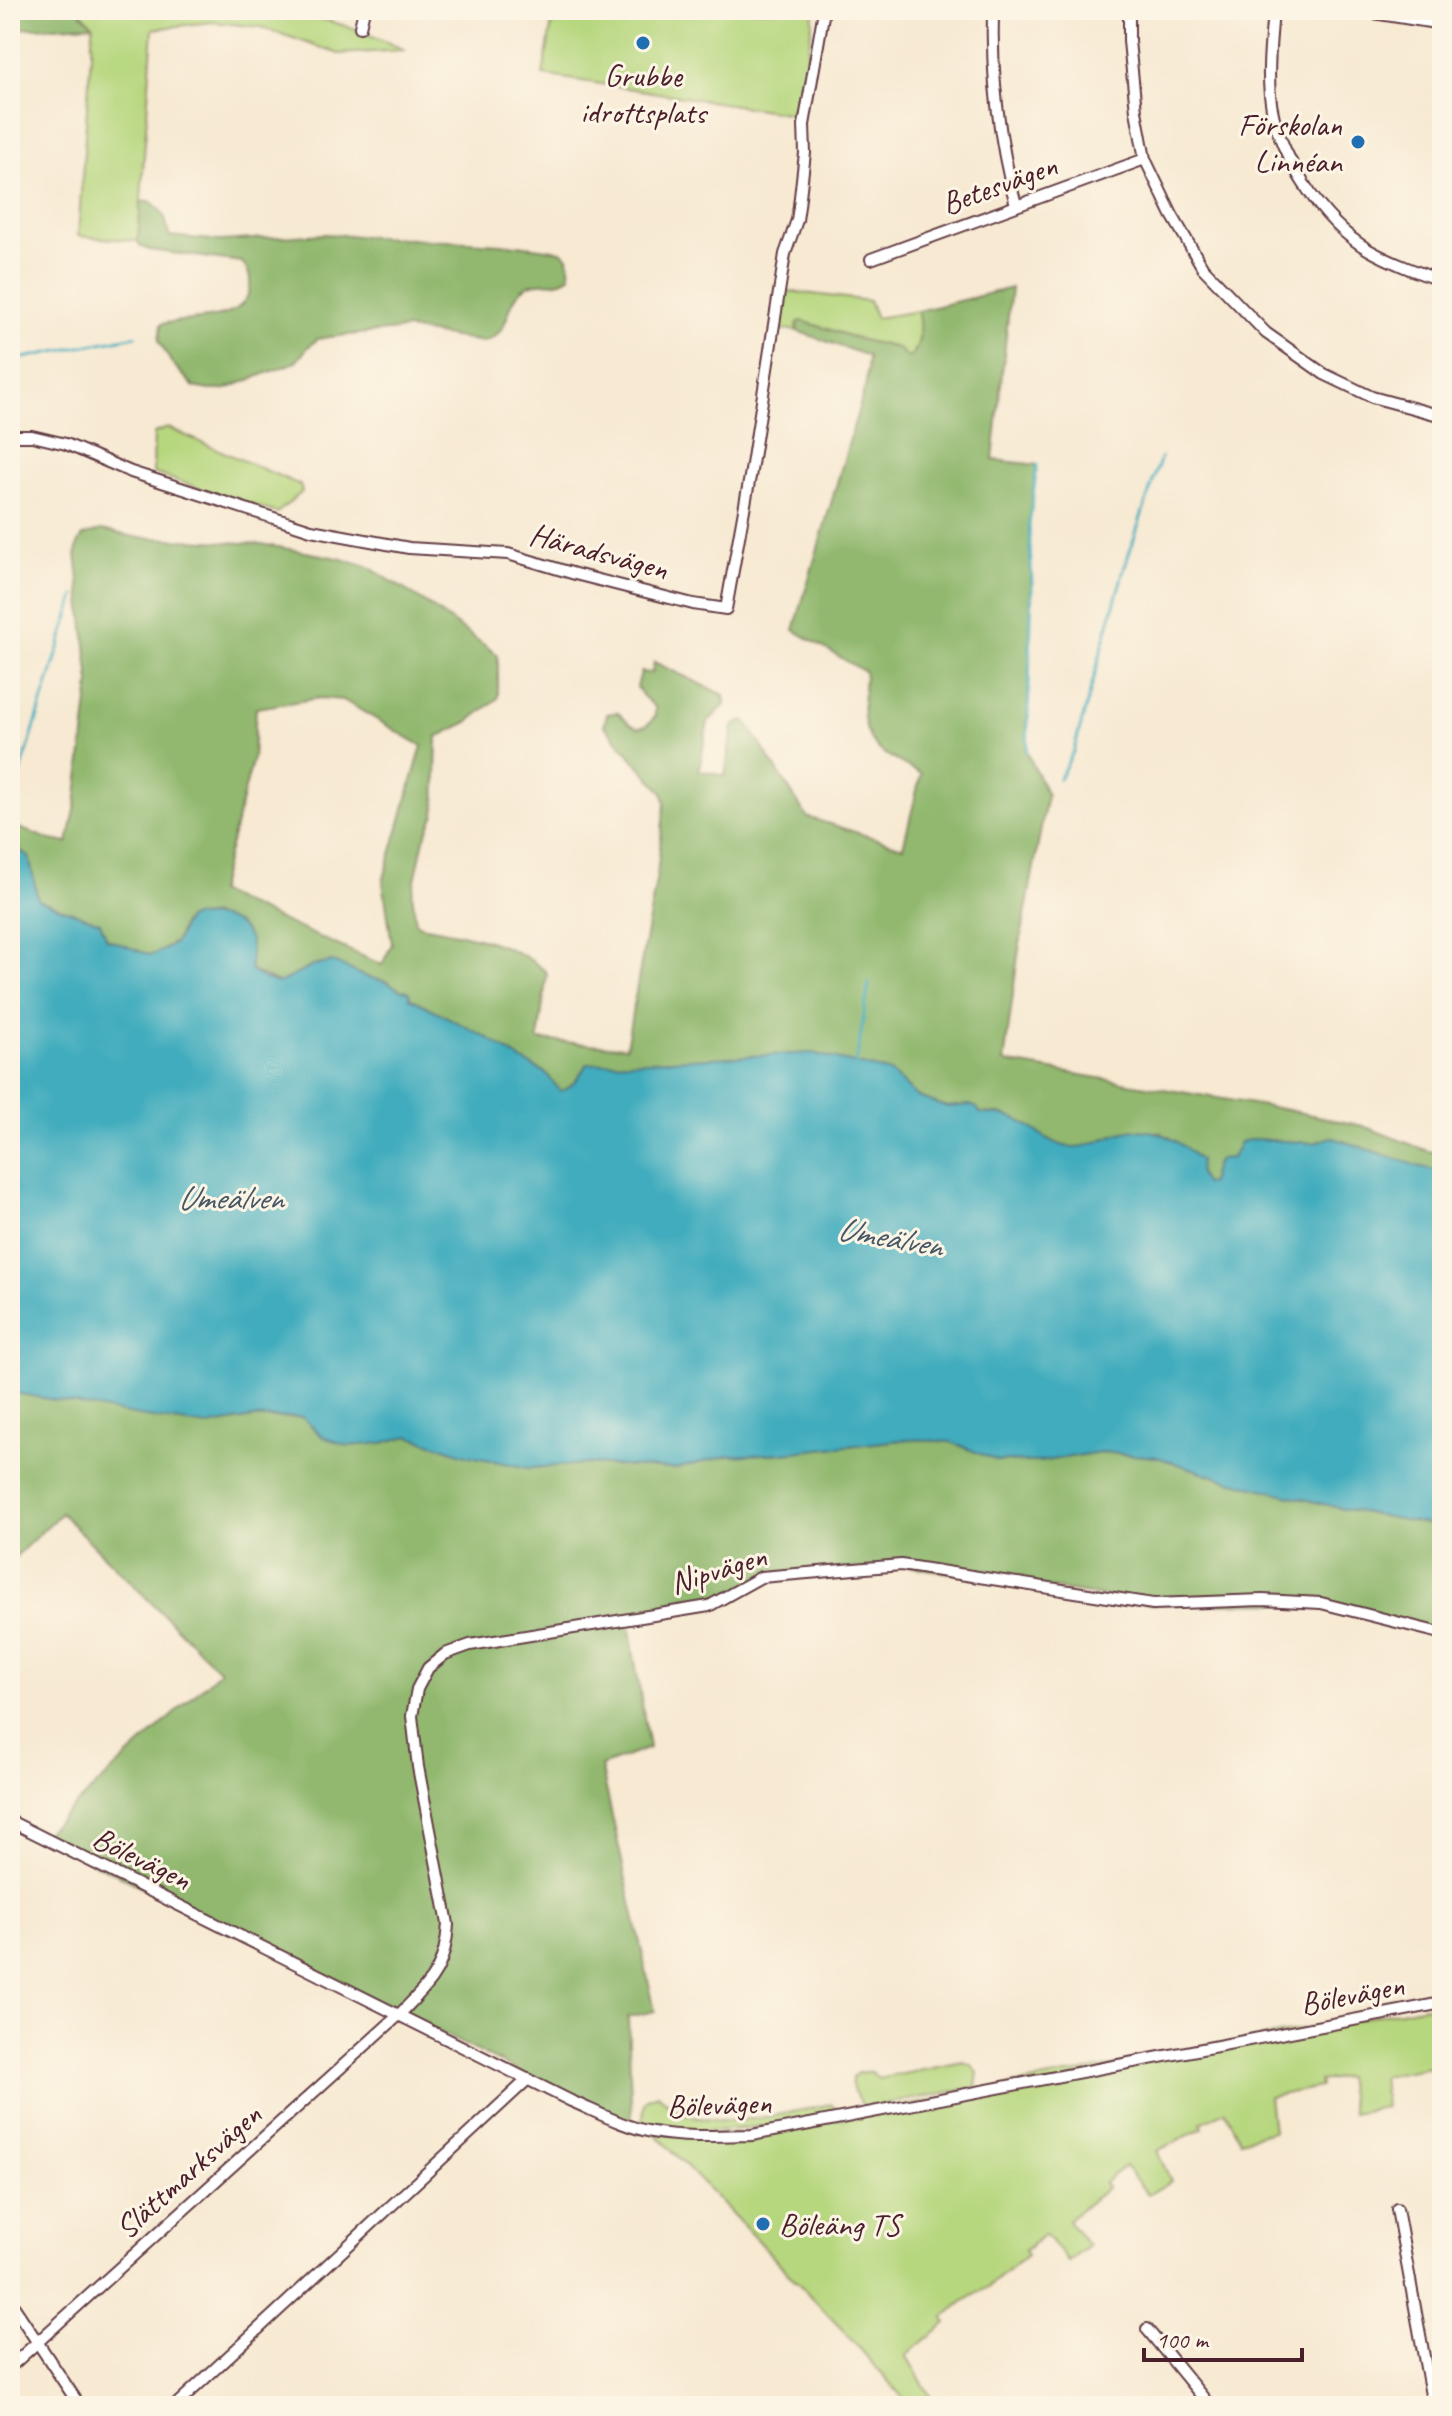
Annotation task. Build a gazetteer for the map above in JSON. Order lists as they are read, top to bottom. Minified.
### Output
{"streets":{"street":["Betesvägen","Häradsvägen","Nipvägen","Bölevägen","Slättmarksvägen"]},"crossings":[["Nipvägen","Bölevägen"],["Nipvägen","Slättmarksvägen"],["Bölevägen","Slättmarksvägen"]],"water":["Umeälven"],"places":["Grubbe idrottsplats","Förskolan Linnéan","Böleäng TS"],"scale_bar":"100 m"}
